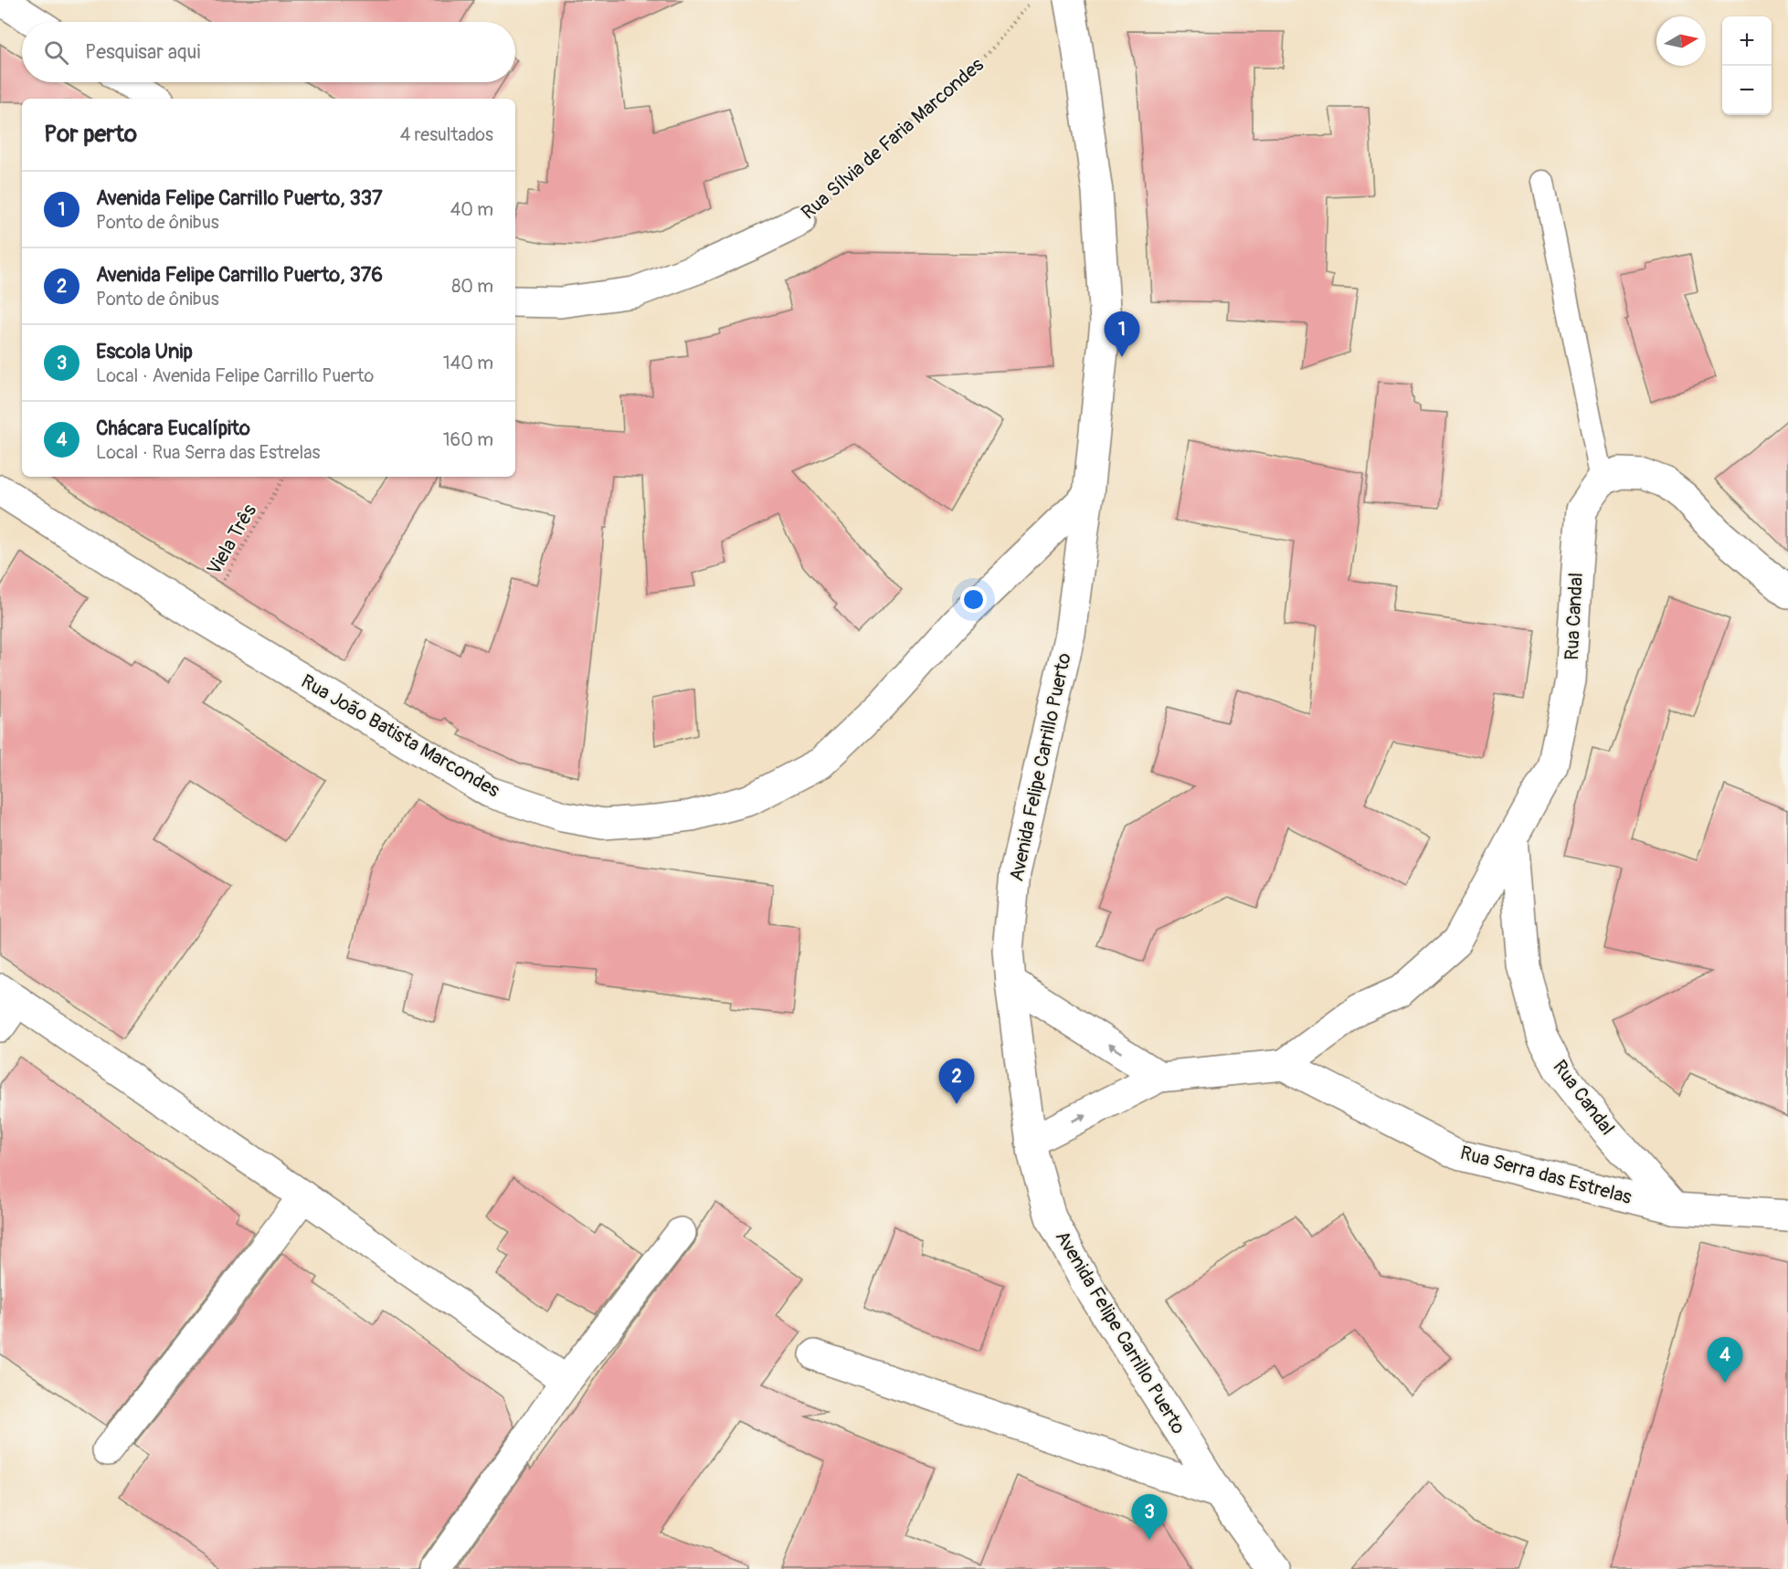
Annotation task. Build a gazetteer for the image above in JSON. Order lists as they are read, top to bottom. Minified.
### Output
{"streets":{"street":["Rua Sílvia de Faria Marcondes","Rua Candal","Rua João Batista Marcondes","Avenida Felipe Carrillo Puerto","Rua Serra das Estrelas"],"path":["Viela Três"]},"crossings":[["Viela Três","Rua João Batista Marcondes"],["Rua Candal","Rua Serra das Estrelas"],["Rua João Batista Marcondes","Avenida Felipe Carrillo Puerto"]],"north":"right","page":{"map_buttons":["+","−"],"search":"Pesquisar aqui","heading":["Por perto","4 resultados"],"list":[{"mark":"1","name":"Avenida Felipe Carrillo Puerto, 337","note":"Ponto de ônibus","value":"40 m"},{"mark":"2","name":"Avenida Felipe Carrillo Puerto, 376","note":"Ponto de ônibus","value":"80 m"},{"mark":"3","name":"Escola Unip","note":"Local · Avenida Felipe Carrillo Puerto","value":"140 m"},{"mark":"4","name":"Chácara Eucalípito","note":"Local · Rua Serra das Estrelas","value":"160 m"}],"pins":["1","2","4","3"]}}
